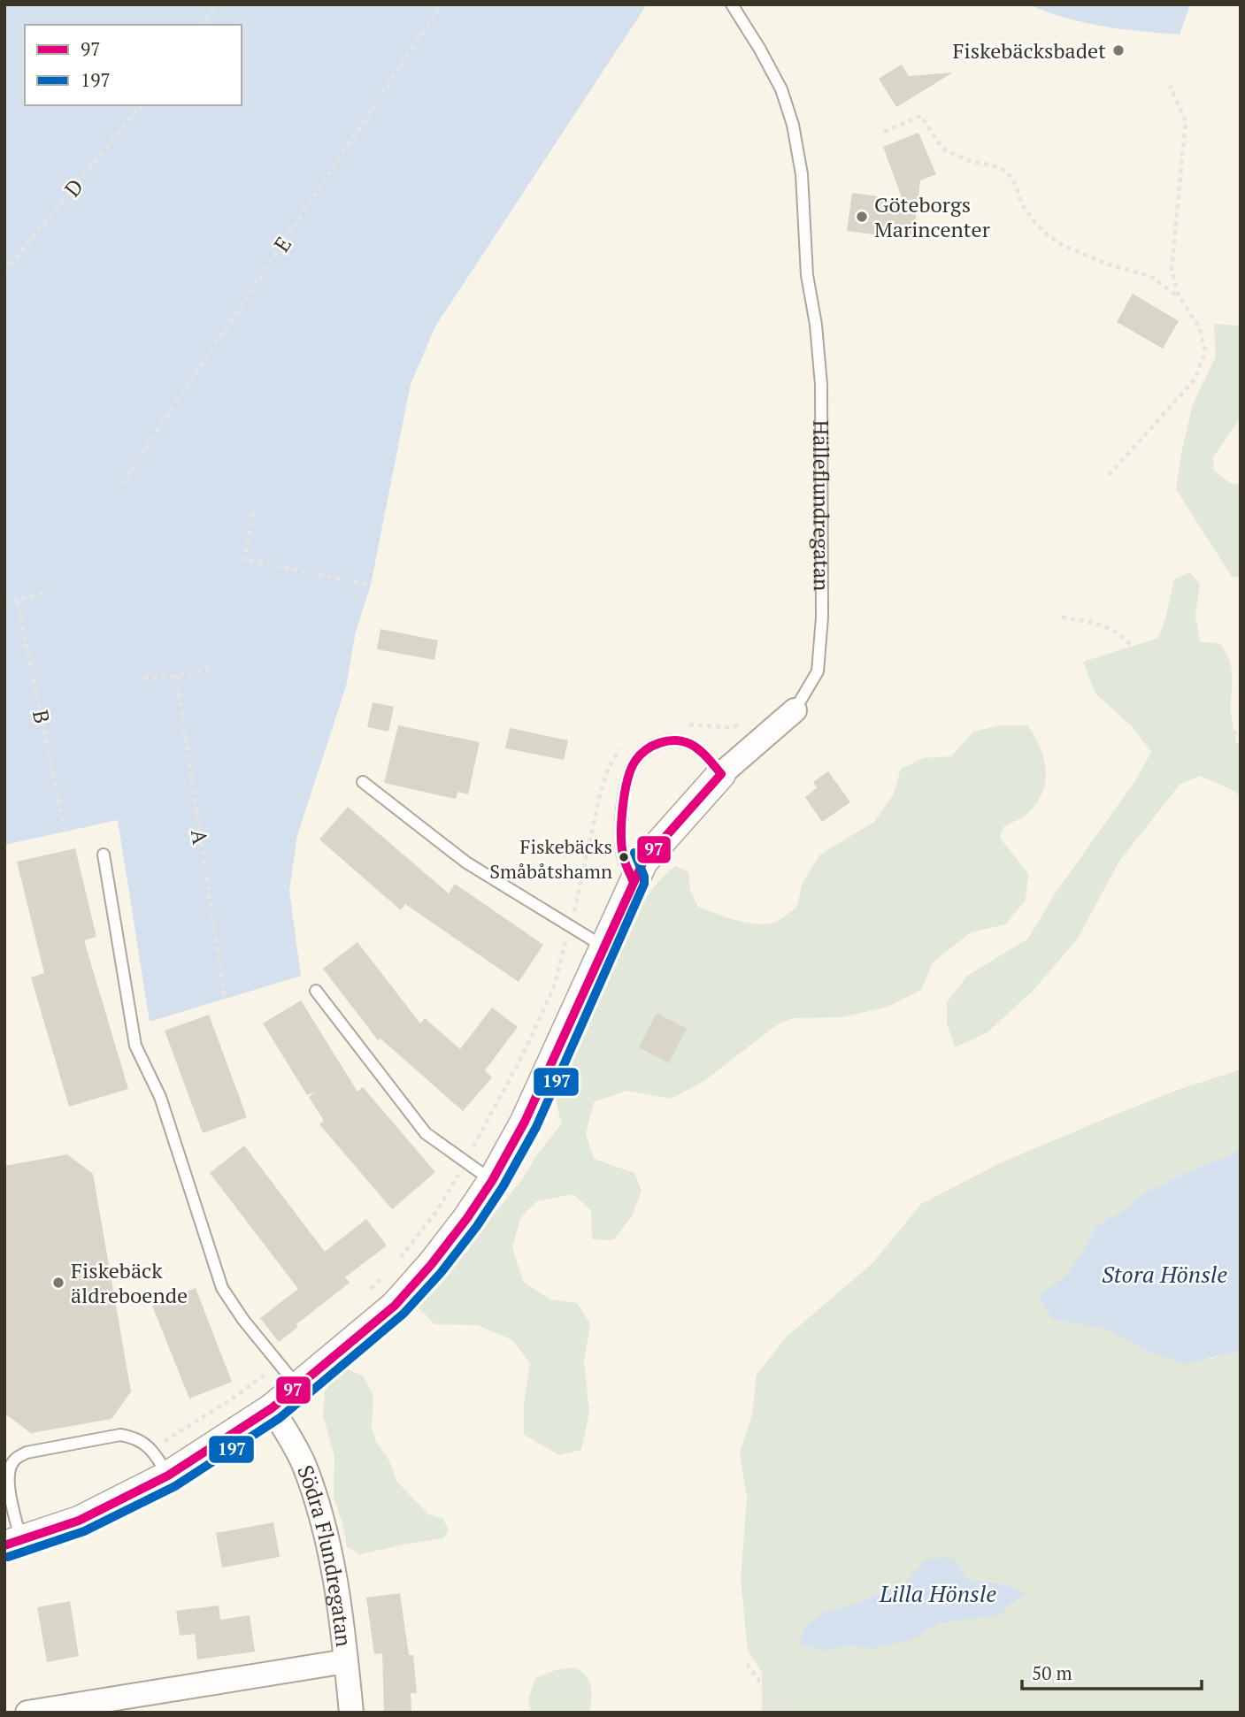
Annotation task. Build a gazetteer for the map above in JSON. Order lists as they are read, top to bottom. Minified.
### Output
{"streets":{"street":["Hälleflundregatan","Södra Flundregatan"],"path":["D","E","B","A"]},"crossings":[["Hälleflundregatan","Södra Flundregatan"]],"water":["Stora Hönsle","Lilla Hönsle"],"places":["Fiskebäcksbadet","Göteborgs Marincenter","Fiskebäcks Småbåtshamn","Fiskebäck äldreboende"],"lines":["transit line 97","transit line 197"],"legend":["97","197"],"scale_bar":"50 m"}
